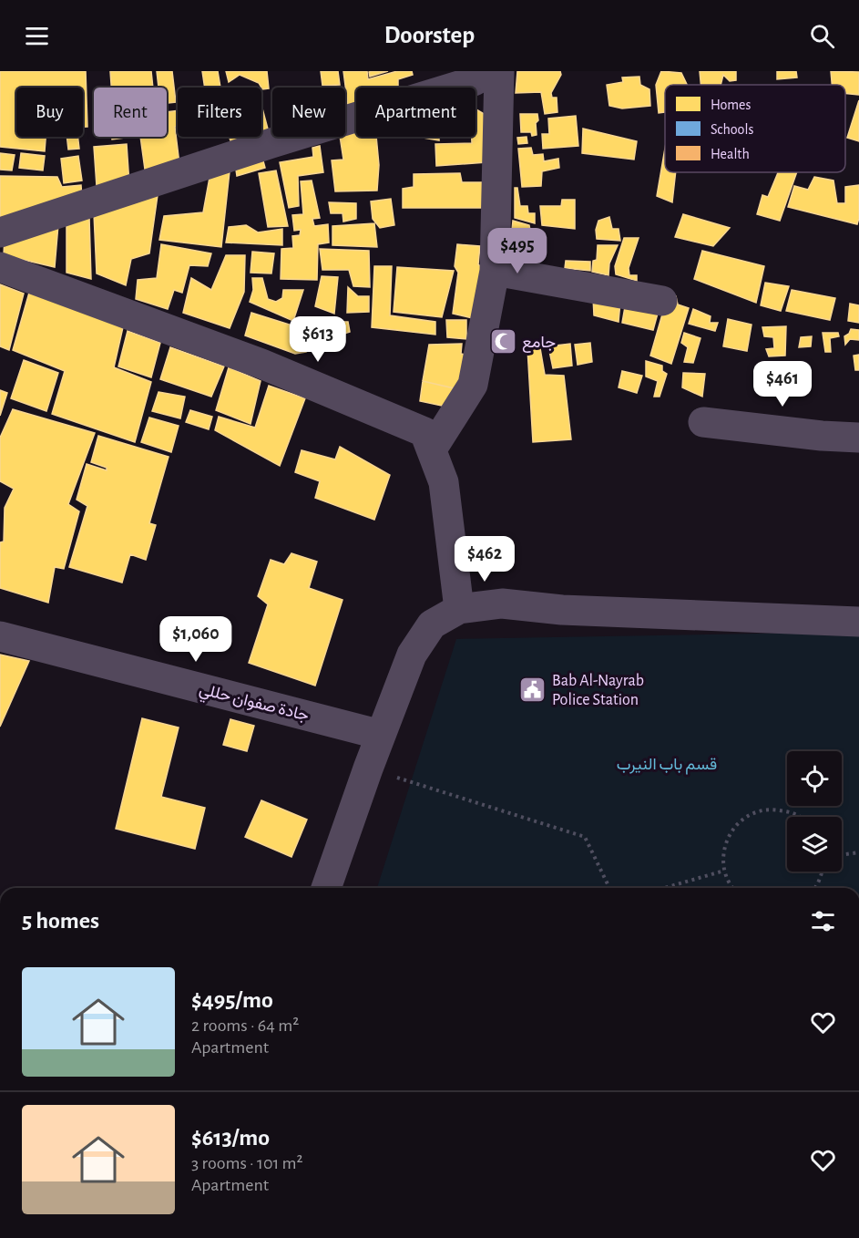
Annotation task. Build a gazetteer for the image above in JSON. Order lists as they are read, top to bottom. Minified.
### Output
{"streets":{"street":["جادة صفوان حللي"]},"parks":["قسم باب النيرب"],"places":{"mosque":["جامع"],"public building":["Bab Al-Nayrab Police Station"]},"legend":["Homes","Schools","Health"],"page":{"header":"Doorstep","chip":["Buy","Rent","Filters","New","Apartment"],"price":["$495","$613","$461","$462","$1,060"],"heading":"5 homes","list":[{"name":"$495/mo","note":"2 rooms · 64 m² · Apartment"},{"name":"$613/mo","note":"3 rooms · 101 m² · Apartment"}]}}
